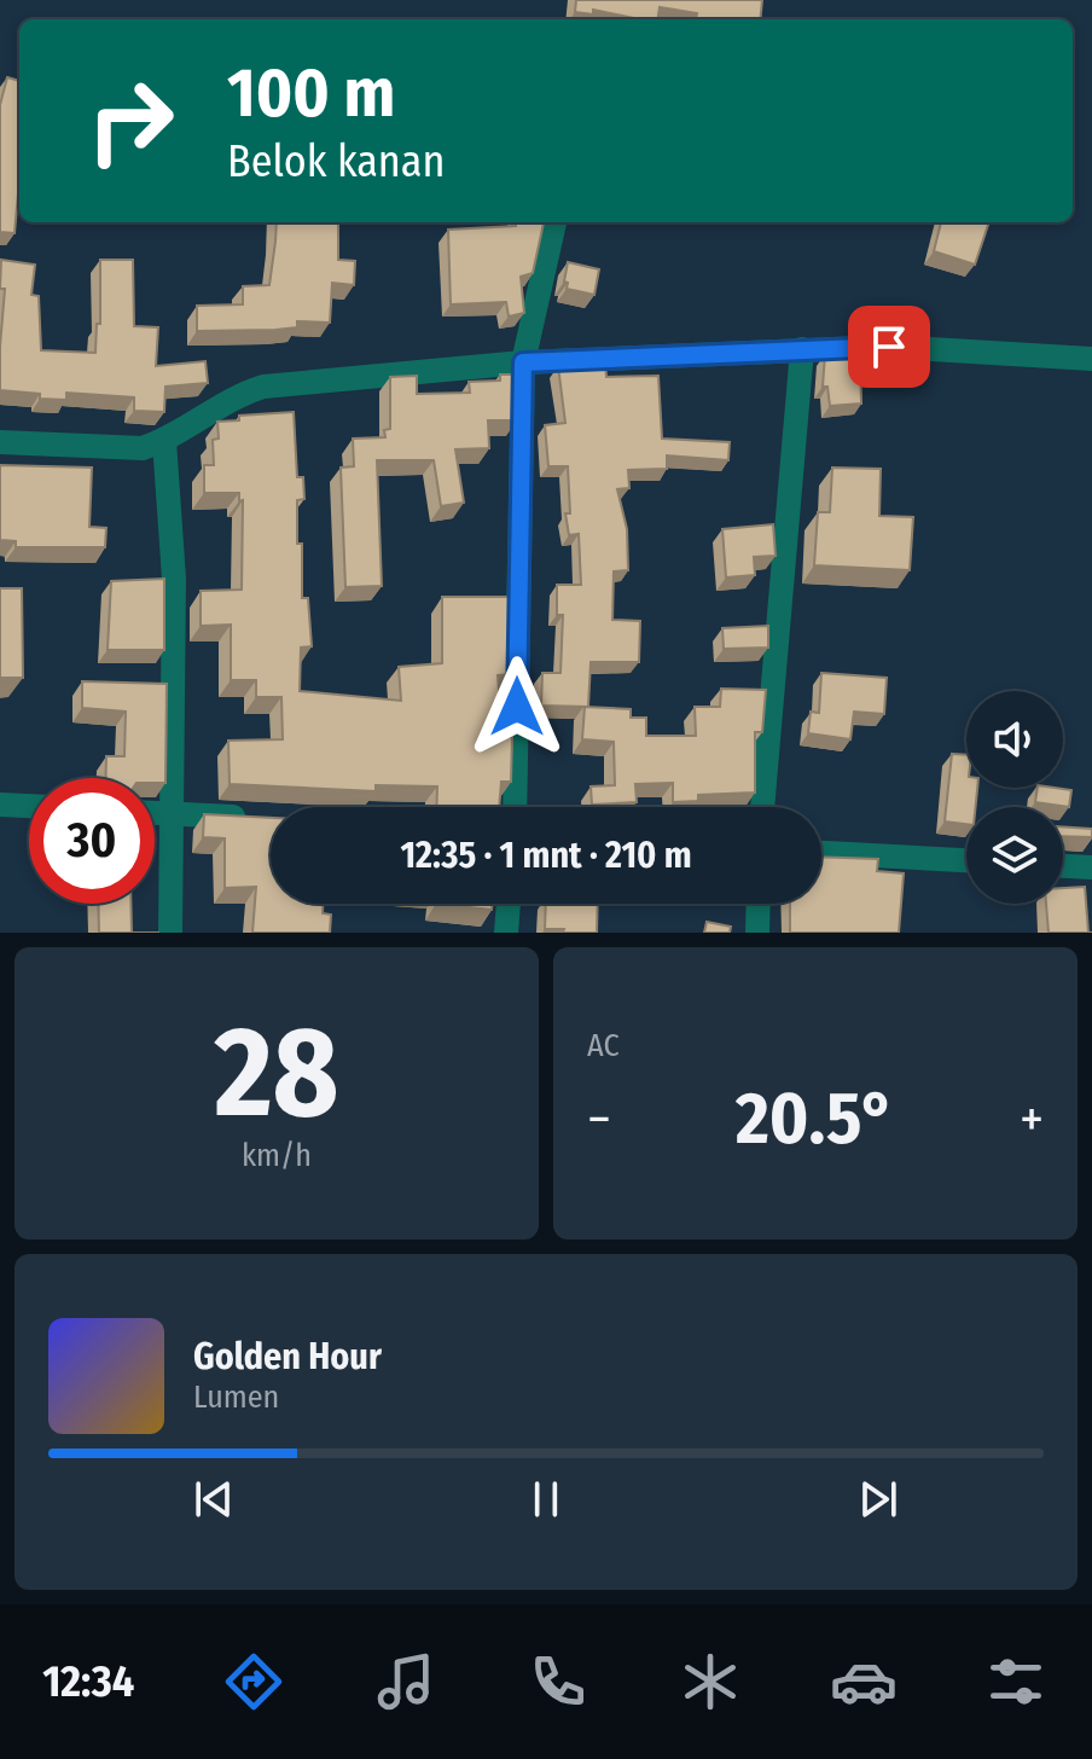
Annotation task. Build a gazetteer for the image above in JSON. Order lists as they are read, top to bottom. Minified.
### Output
{"page":{"turn":["100 m","Belok kanan"],"limit":"30","trip":"12:35 · 1 mnt · 210 m","tile":[["28","km/h"],"AC"],"heat":["−","20.5°","+"],"song":["Golden Hour","Lumen"],"tabs":"12:34"}}
